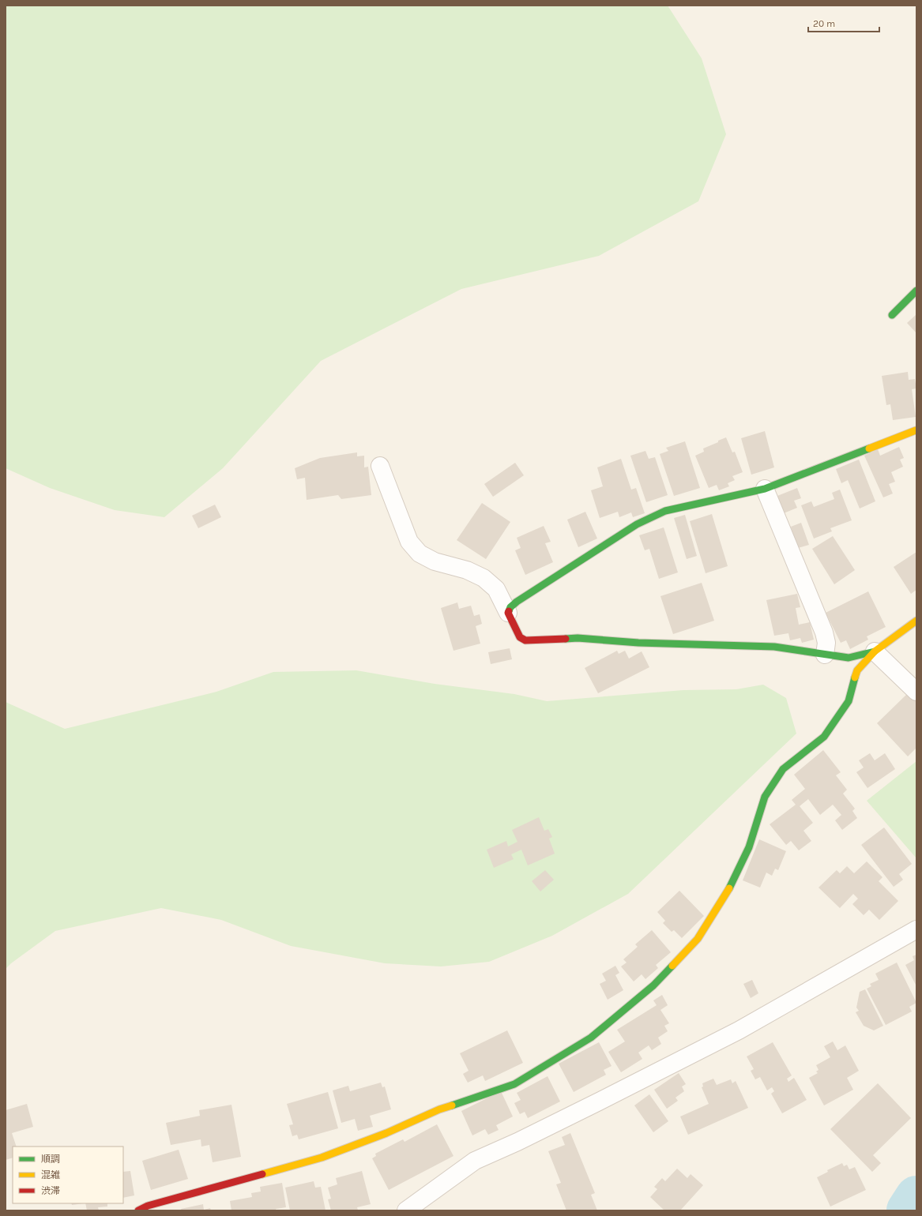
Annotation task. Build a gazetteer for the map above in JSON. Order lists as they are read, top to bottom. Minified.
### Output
{"legend":["順調","混雑","渋滞"],"scale_bar":"20 m"}
